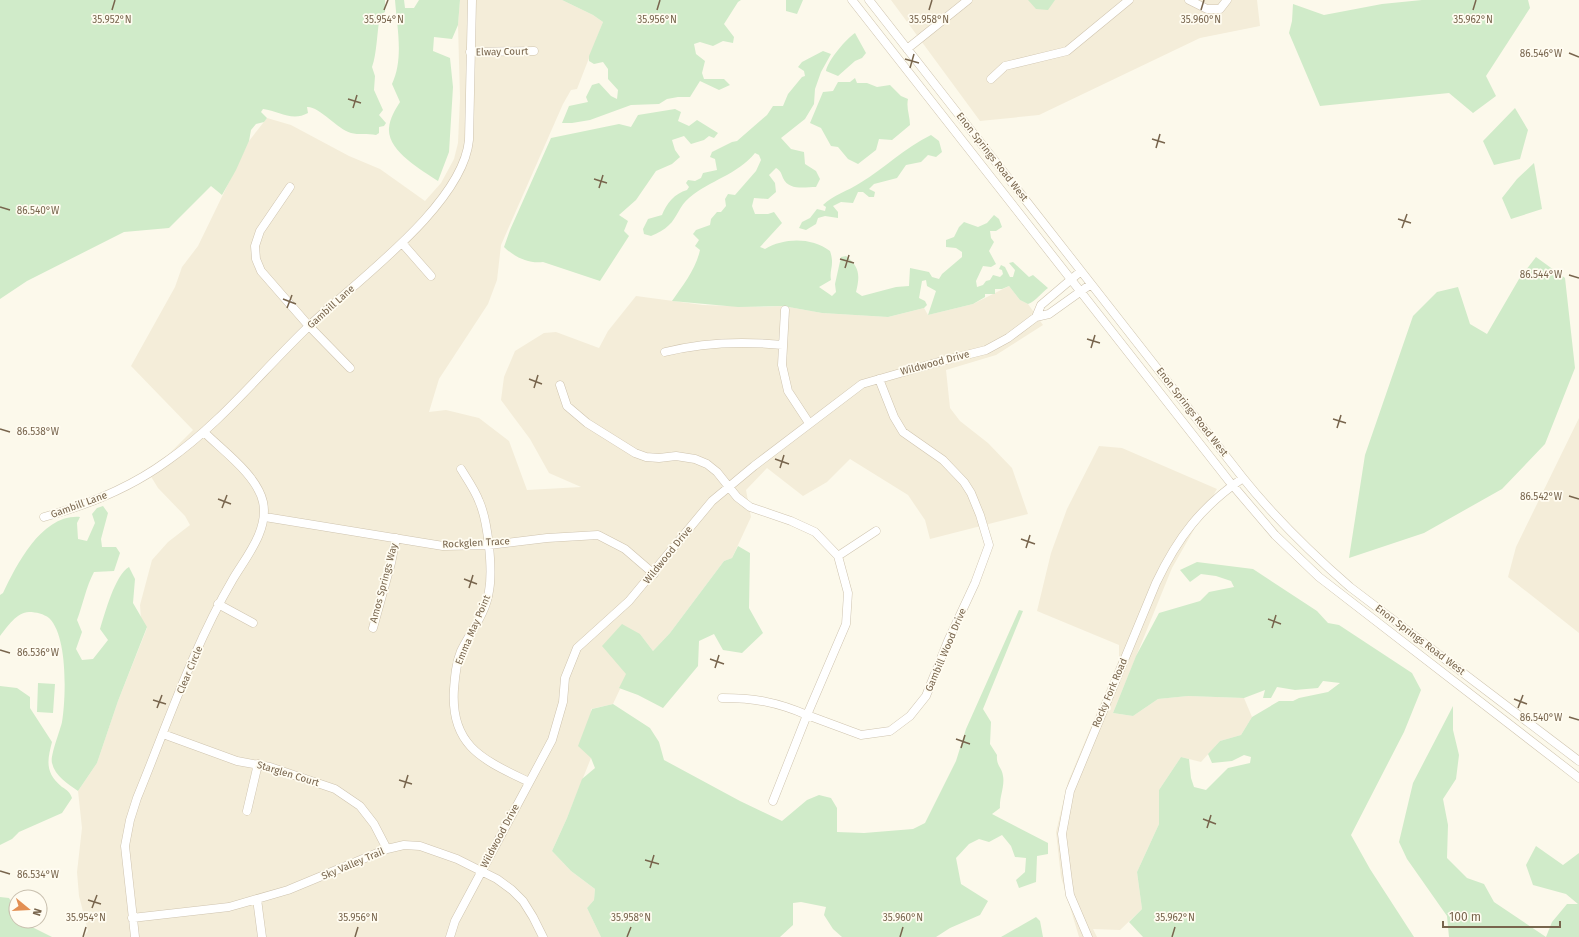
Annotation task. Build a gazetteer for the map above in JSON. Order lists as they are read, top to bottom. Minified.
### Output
{"streets":{"street":["Elway Court","Enon Springs Road West","Gambill Lane","Wildwood Drive","Rockglen Trace","Amos Springs Way","Emma May Point","Gambill Wood Drive","Clear Circle","Rocky Fork Road","Starglen Court","Sky Valley Trail"]},"crossings":[["Elway Court","Gambill Lane"],["Enon Springs Road West","Wildwood Drive"],["Enon Springs Road West","Rocky Fork Road"],["Gambill Lane","Clear Circle"],["Wildwood Drive","Rockglen Trace"],["Wildwood Drive","Emma May Point"],["Wildwood Drive","Gambill Wood Drive"],["Wildwood Drive","Sky Valley Trail"],["Rockglen Trace","Amos Springs Way"],["Rockglen Trace","Emma May Point"],["Rockglen Trace","Clear Circle"],["Clear Circle","Starglen Court"],["Clear Circle","Sky Valley Trail"],["Starglen Court","Sky Valley Trail"]],"scale_bar":"100 m","north":"right","coordinates":["35.952°N","35.954°N","35.956°N","35.958°N","35.960°N","35.962°N","86.546°W","86.540°W","86.544°W","86.538°W","86.542°W","86.536°W","86.534°W"]}
